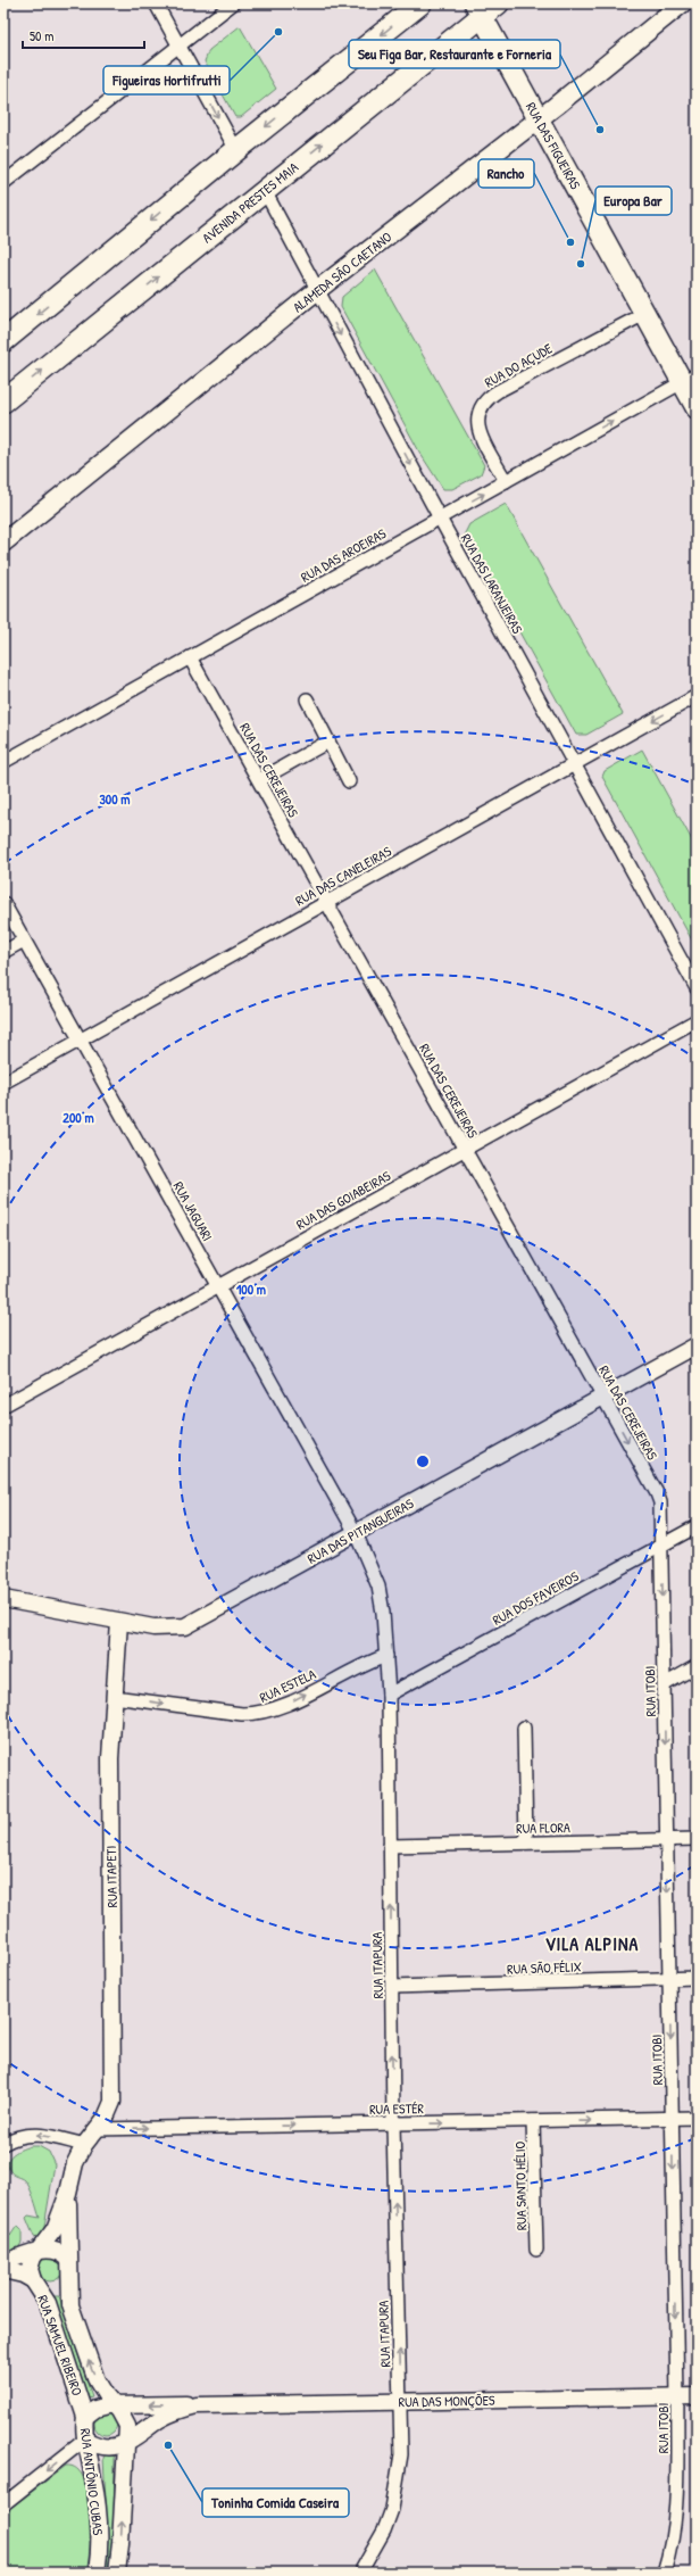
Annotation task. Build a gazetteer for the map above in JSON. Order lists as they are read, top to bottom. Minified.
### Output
{"streets":{"highway":["AVENIDA PRESTES MAIA"],"main road":["RUA DAS FIGUEIRAS","ALAMEDA SÃO CAETANO"],"street":["RUA DO AÇUDE","RUA DAS AROEIRAS","RUA DAS LARANJEIRAS","RUA DAS CEREJEIRAS","RUA DAS CANELEIRAS","RUA DAS GOIABEIRAS","RUA JAGUARI","RUA DAS PITANGUEIRAS","RUA DOS FAVEIROS","RUA ESTELA","RUA ITOBI","RUA FLORA","RUA ITAPETI","RUA ITAPURA","RUA SÃO FÉLIX","RUA ESTÉR","RUA SANTO HÉLIO","RUA SAMUEL RIBEIRO","RUA DAS MONÇÕES","RUA ANTÔNIO CUBAS"]},"crossings":[["RUA DAS FIGUEIRAS","AVENIDA PRESTES MAIA"],["RUA DAS FIGUEIRAS","ALAMEDA SÃO CAETANO"],["RUA DAS FIGUEIRAS","RUA DO AÇUDE"],["RUA DAS FIGUEIRAS","RUA DAS AROEIRAS"],["AVENIDA PRESTES MAIA","RUA DAS LARANJEIRAS"],["ALAMEDA SÃO CAETANO","RUA DAS LARANJEIRAS"],["RUA DO AÇUDE","RUA DAS AROEIRAS"],["RUA DAS AROEIRAS","RUA DAS LARANJEIRAS"],["RUA DAS AROEIRAS","RUA DAS CEREJEIRAS"],["RUA DAS LARANJEIRAS","RUA DAS CANELEIRAS"],["RUA DAS CEREJEIRAS","RUA DAS CANELEIRAS"],["RUA DAS CEREJEIRAS","RUA DAS GOIABEIRAS"],["RUA DAS CEREJEIRAS","RUA DAS PITANGUEIRAS"],["RUA DAS CEREJEIRAS","RUA DOS FAVEIROS"],["RUA DAS CEREJEIRAS","RUA ITOBI"],["RUA DAS CANELEIRAS","RUA JAGUARI"],["RUA DAS GOIABEIRAS","RUA JAGUARI"],["RUA JAGUARI","RUA DAS PITANGUEIRAS"],["RUA JAGUARI","RUA ITAPURA"],["RUA DAS PITANGUEIRAS","RUA ITAPETI"],["RUA DAS PITANGUEIRAS","RUA ITAPURA"],["RUA DOS FAVEIROS","RUA ITOBI"],["RUA DOS FAVEIROS","RUA ITAPURA"],["RUA ESTELA","RUA ITAPETI"],["RUA ESTELA","RUA ITAPURA"],["RUA ITOBI","RUA FLORA"],["RUA ITOBI","RUA SÃO FÉLIX"],["RUA ITOBI","RUA ESTÉR"],["RUA ITOBI","RUA DAS MONÇÕES"],["RUA FLORA","RUA ITAPURA"],["RUA ITAPETI","RUA ESTÉR"],["RUA ITAPETI","RUA SAMUEL RIBEIRO"],["RUA ITAPURA","RUA SÃO FÉLIX"],["RUA ITAPURA","RUA ESTÉR"],["RUA ITAPURA","RUA DAS MONÇÕES"],["RUA ESTÉR","RUA SANTO HÉLIO"],["RUA SAMUEL RIBEIRO","RUA DAS MONÇÕES"],["RUA SAMUEL RIBEIRO","RUA ANTÔNIO CUBAS"],["RUA DAS MONÇÕES","RUA ANTÔNIO CUBAS"]],"one_way":["RUA DAS AROEIRAS","RUA ESTELA","RUA ITOBI","RUA ITAPURA","RUA ESTÉR"],"districts":["VILA ALPINA"],"places":["Figueiras Hortifrutti","Seu Figa Bar, Restaurante e Forneria","Rancho","Europa Bar","Toninha Comida Caseira"],"scale_bar":"50 m","rings":["300 m","200 m","100 m"]}
